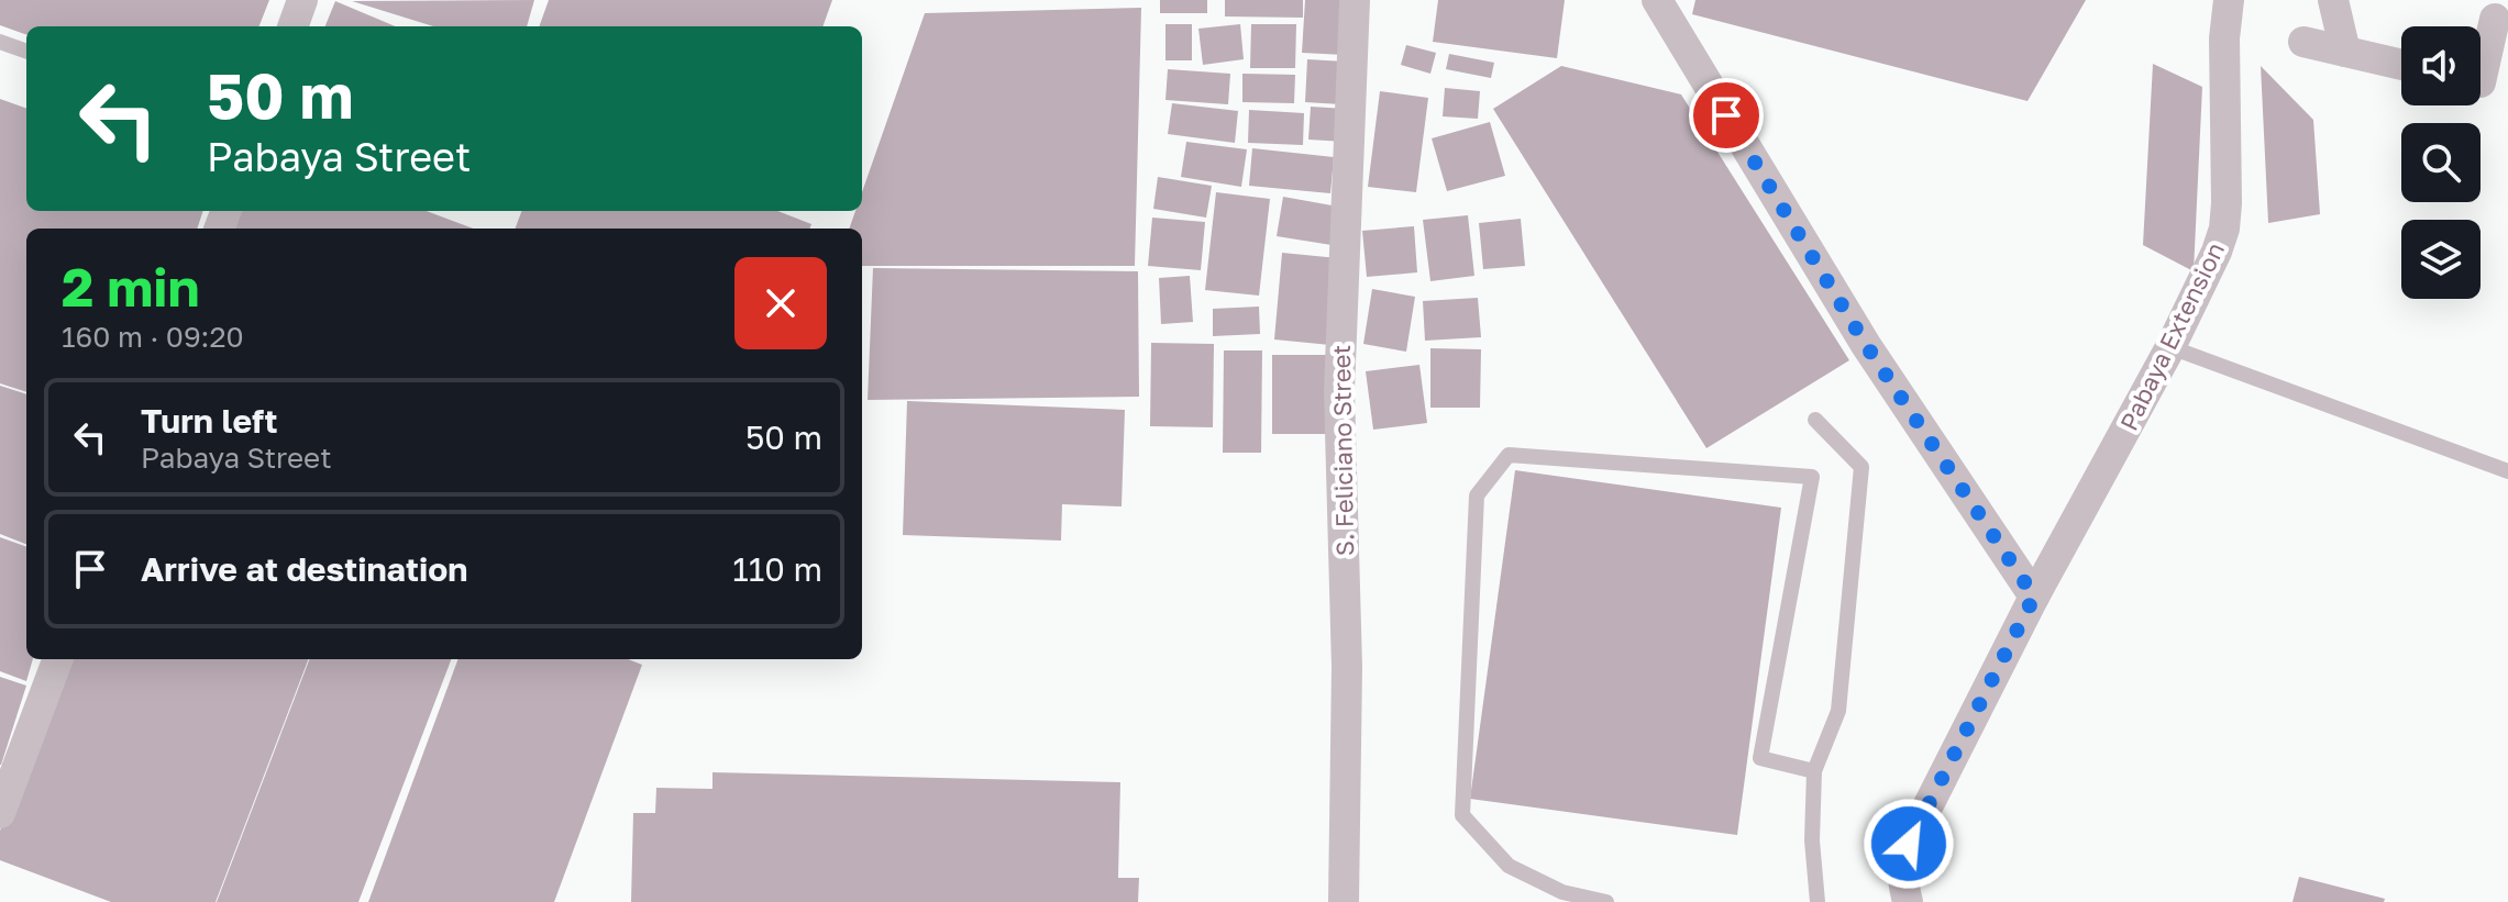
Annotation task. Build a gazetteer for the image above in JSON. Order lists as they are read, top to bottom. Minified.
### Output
{"streets":{"street":["Pabaya Extension","S. Feliciano Street"]},"page":{"turn":["50 m","Pabaya Street"],"heading":["2 min","160 m · 09:20"],"list":[{"name":"Turn left","note":"Pabaya Street","value":"50 m"},{"name":"Arrive at destination","value":"110 m"}]}}
